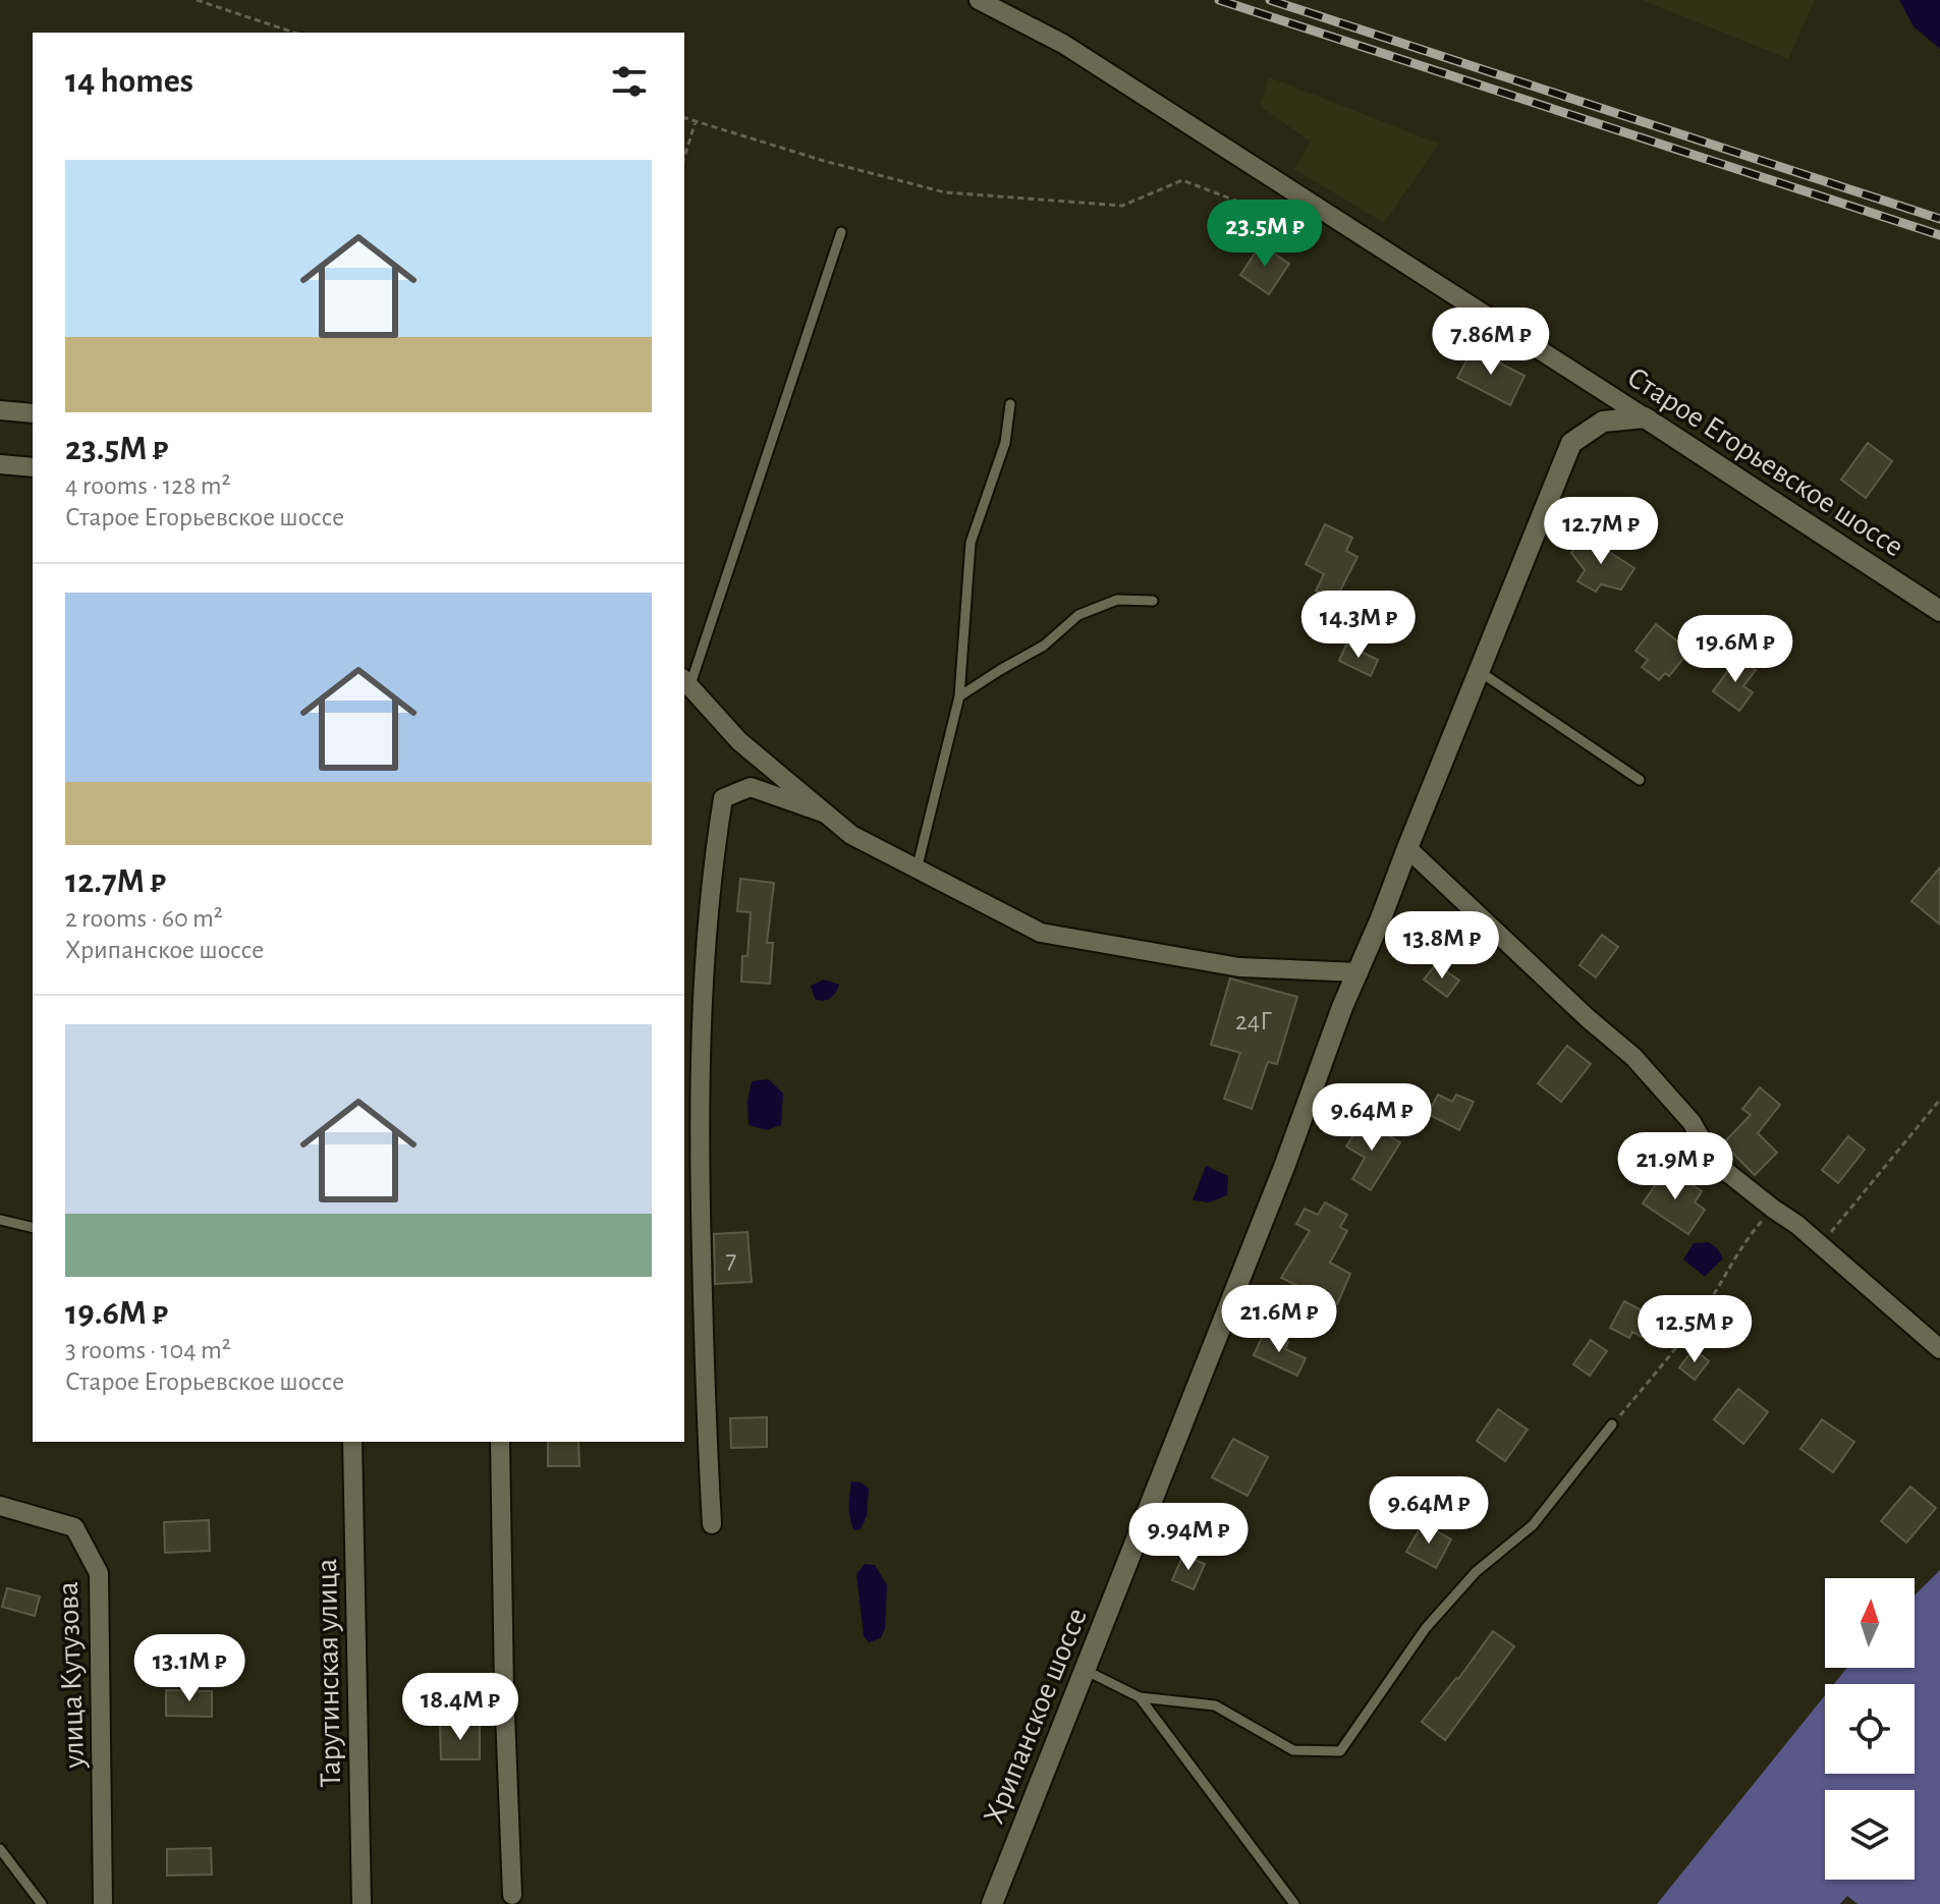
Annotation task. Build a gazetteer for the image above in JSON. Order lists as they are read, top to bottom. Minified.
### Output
{"streets":{"main road":["Старое Егорьевское шоссе","Хрипанское шоссе"],"street":["Тарутинская улица","улица Кутузова"]},"crossings":[["Старое Егорьевское шоссе","Хрипанское шоссе"]],"house_numbers":["24Г","7"],"north":"top","page":{"heading":"14 homes","list":[{"name":"23.5M ₽","note":"4 rooms · 128 m² · Старое Егорьевское шоссе"},{"name":"12.7M ₽","note":"2 rooms · 60 m² · Хрипанское шоссе"},{"name":"19.6M ₽","note":"3 rooms · 104 m² · Старое Егорьевское шоссе"}],"price":["23.5M ₽","7.86M ₽","12.7M ₽","14.3M ₽","19.6M ₽","13.8M ₽","9.64M ₽","21.9M ₽","21.6M ₽","12.5M ₽","9.64M ₽","9.94M ₽","13.1M ₽","18.4M ₽"]}}
